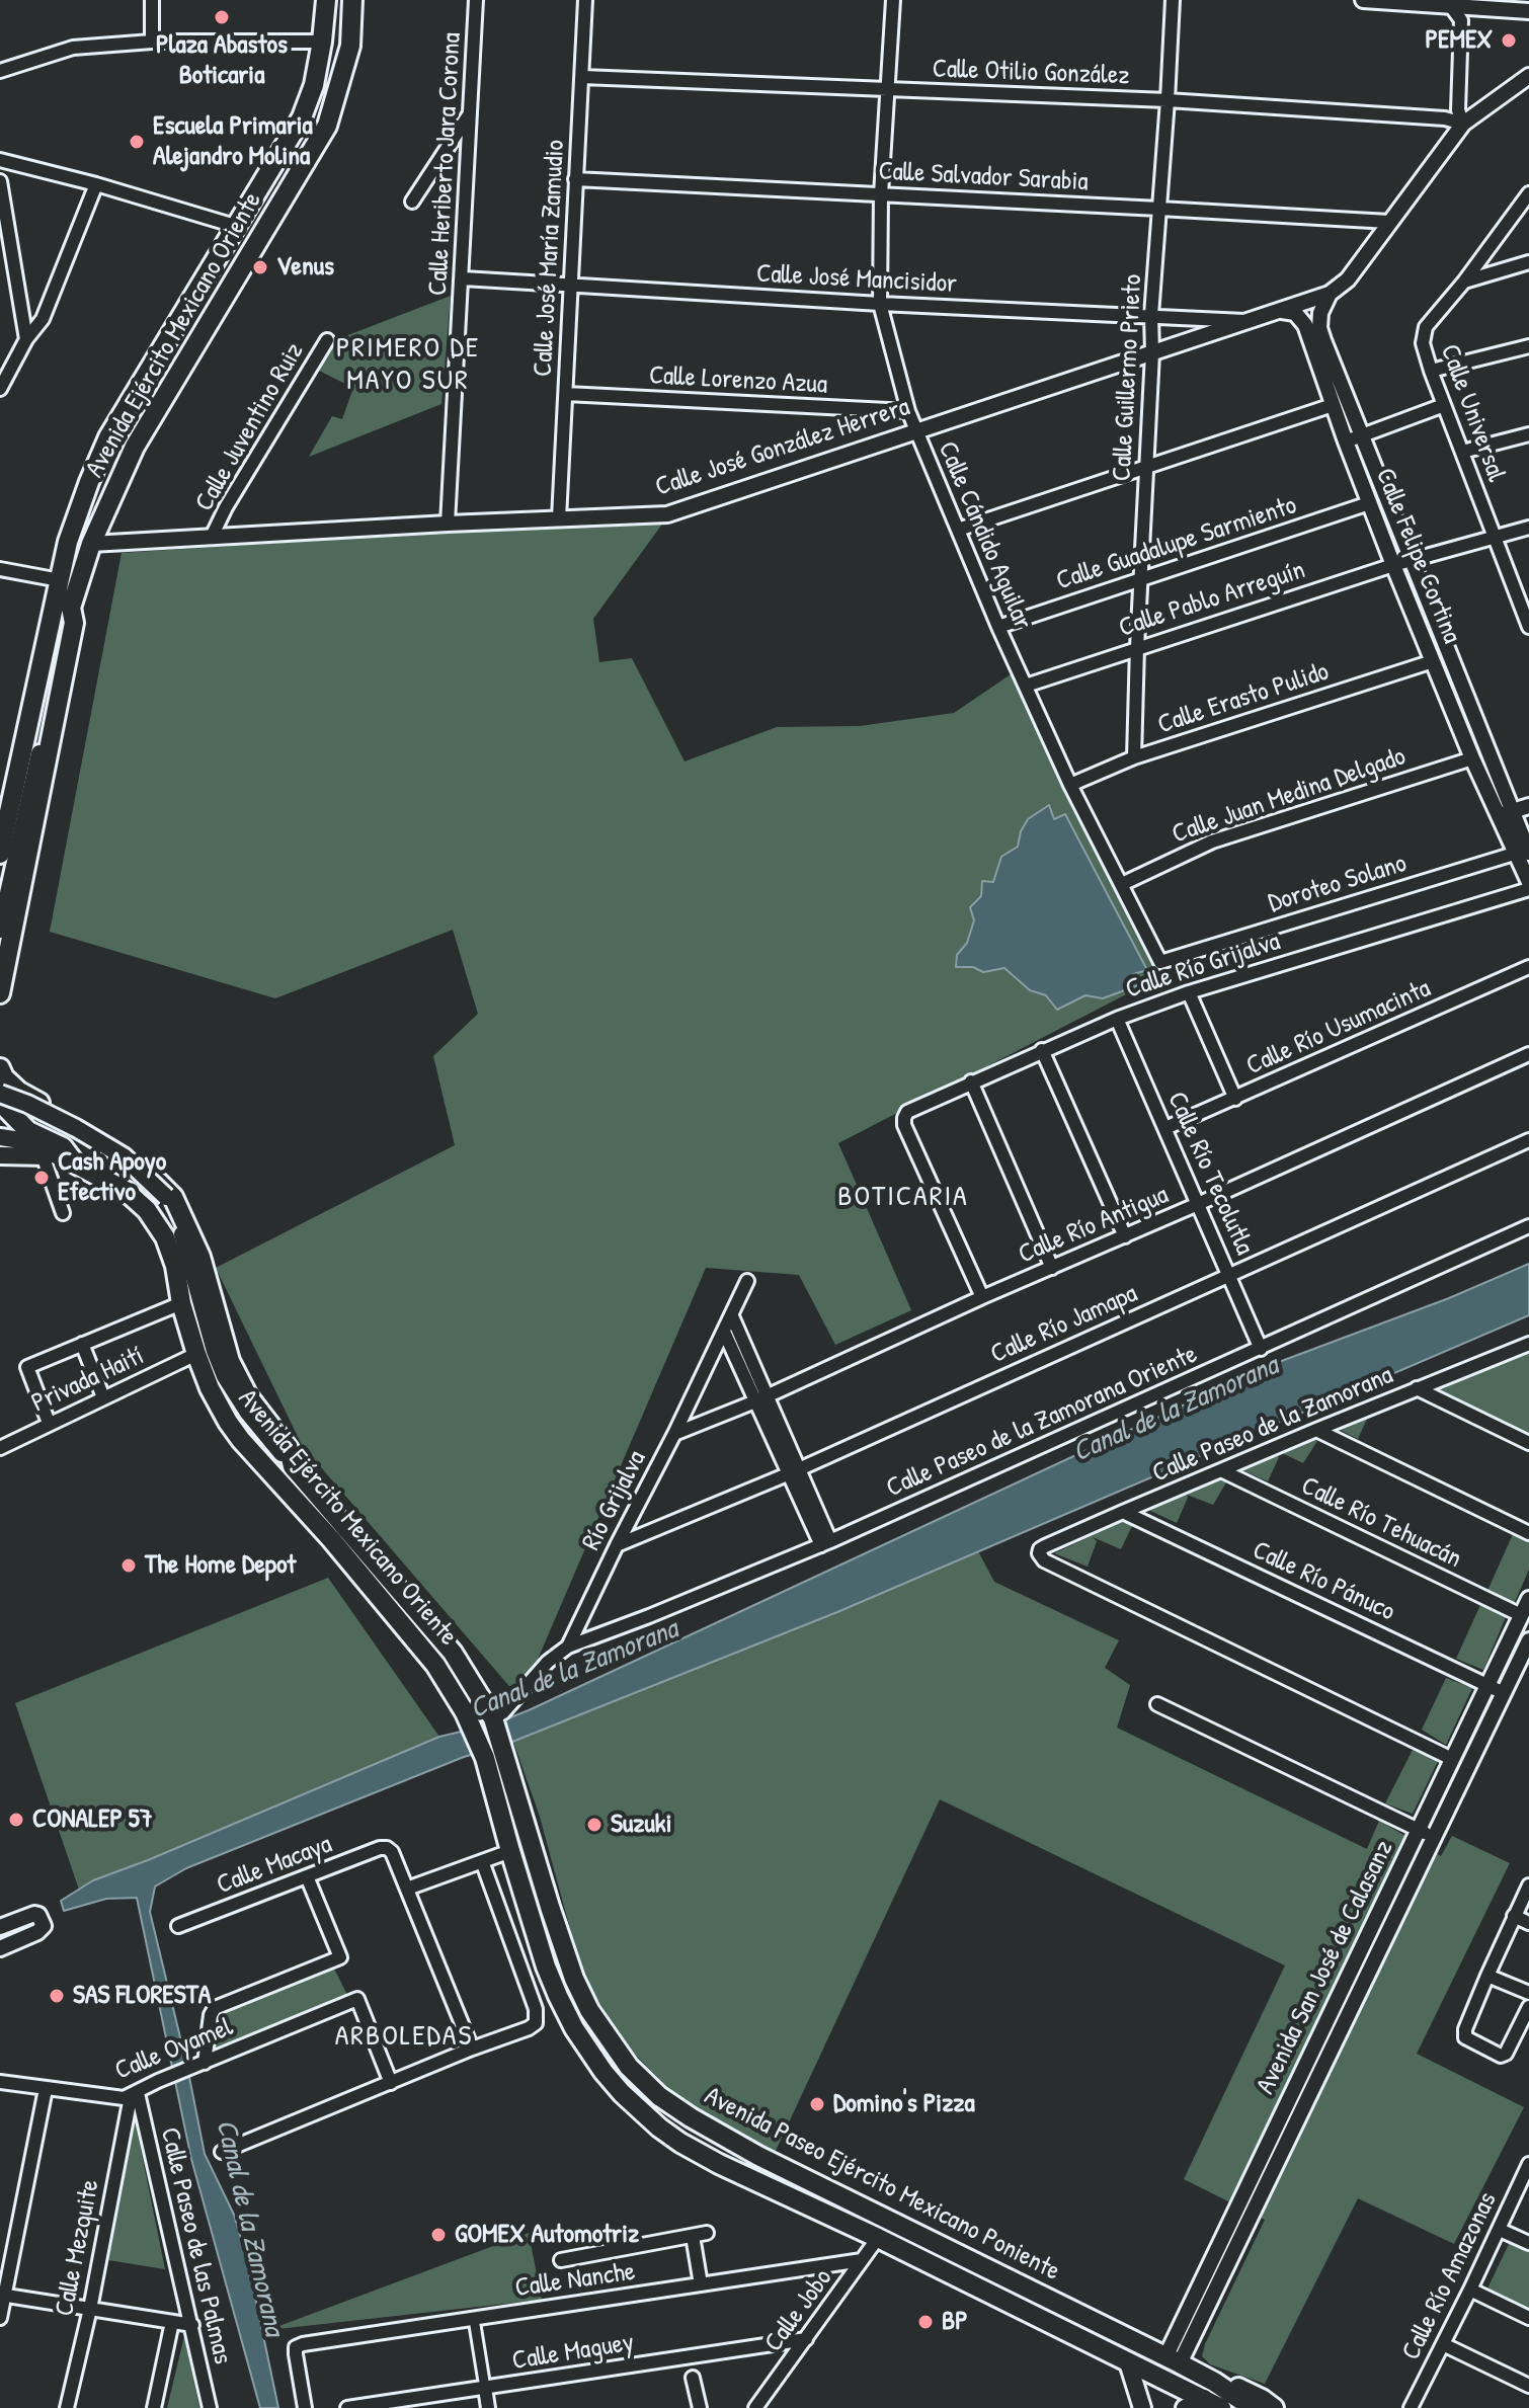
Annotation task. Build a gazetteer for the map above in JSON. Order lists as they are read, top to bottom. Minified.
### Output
{"streets":{"main road":["Avenida Ejército Mexicano Oriente","Avenida Paseo Ejército Mexicano Poniente"],"street":["Calle Otilio González","Calle Heriberto Jara Corona","Calle Salvador Sarabia","Calle José María Zamudio","Calle José Mancisidor","Calle Guillermo Prieto","Calle Lorenzo Azua","Calle Universal","Calle Juventino Ruiz","Calle José González Herrera","Calle Cándido Aguilar","Calle Guadalupe Sarmiento","Calle Felipe Cortina","Calle Pablo Arreguín","Calle Erasto Pulido","Calle Juan Medina Delgado","Doroteo Solano","Calle Río Grijalva","Calle Río Usumacinta","Calle Río Tecolutla","Calle Río Antigua","Calle Río Jamapa","Privada Haití","Calle Paseo de la Zamorana Oriente","Calle Paseo de la Zamorana","Río Grijalva","Calle Río Tehuacán","Calle Río Pánuco","Calle Macaya","Avenida San José de Calasanz","Calle Oyamel","Calle Paseo de las Palmas","Calle Mezquite","Calle Río Amazonas","Calle Nanche","Calle Jobo","Calle Maguey"]},"crossings":[["Calle Otilio González","Calle José María Zamudio"],["Calle Otilio González","Calle Guillermo Prieto"],["Calle Otilio González","Calle Cándido Aguilar"],["Calle Heriberto Jara Corona","Calle José Mancisidor"],["Calle Heriberto Jara Corona","Calle José González Herrera"],["Calle Salvador Sarabia","Calle José María Zamudio"],["Calle Salvador Sarabia","Calle Guillermo Prieto"],["Calle Salvador Sarabia","Calle Cándido Aguilar"],["Calle José María Zamudio","Calle José Mancisidor"],["Calle José María Zamudio","Calle Lorenzo Azua"],["Calle José María Zamudio","Calle José González Herrera"],["Calle José Mancisidor","Calle Guillermo Prieto"],["Calle José Mancisidor","Calle José González Herrera"],["Calle José Mancisidor","Calle Cándido Aguilar"],["Avenida Ejército Mexicano Oriente","Calle José González Herrera"],["Avenida Ejército Mexicano Oriente","Privada Haití"],["Avenida Ejército Mexicano Oriente","Avenida Paseo Ejército Mexicano Poniente"],["Calle Guillermo Prieto","Calle José González Herrera"],["Calle Guillermo Prieto","Calle Guadalupe Sarmiento"],["Calle Guillermo Prieto","Calle Pablo Arreguín"],["Calle Guillermo Prieto","Calle Erasto Pulido"],["Calle Lorenzo Azua","Calle Cándido Aguilar"],["Calle Universal","Calle Pablo Arreguín"],["Calle Juventino Ruiz","Calle José González Herrera"],["Calle José González Herrera","Calle Cándido Aguilar"],["Calle José González Herrera","Calle Felipe Cortina"],["Calle Cándido Aguilar","Calle Guadalupe Sarmiento"],["Calle Cándido Aguilar","Calle Pablo Arreguín"],["Calle Cándido Aguilar","Calle Erasto Pulido"],["Calle Cándido Aguilar","Calle Juan Medina Delgado"],["Calle Cándido Aguilar","Doroteo Solano"],["Calle Guadalupe Sarmiento","Calle Felipe Cortina"],["Calle Felipe Cortina","Calle Pablo Arreguín"],["Calle Felipe Cortina","Calle Erasto Pulido"],["Calle Felipe Cortina","Calle Juan Medina Delgado"],["Calle Felipe Cortina","Doroteo Solano"],["Calle Felipe Cortina","Calle Río Grijalva"],["Calle Río Grijalva","Calle Río Tecolutla"],["Calle Río Grijalva","Calle Río Antigua"],["Calle Río Usumacinta","Calle Río Tecolutla"],["Calle Río Tecolutla","Calle Río Antigua"],["Calle Río Tecolutla","Calle Río Jamapa"],["Calle Río Tecolutla","Calle Paseo de la Zamorana Oriente"],["Calle Río Antigua","Río Grijalva"],["Calle Río Jamapa","Río Grijalva"],["Calle Paseo de la Zamorana Oriente","Río Grijalva"],["Calle Paseo de la Zamorana","Calle Río Tehuacán"],["Calle Paseo de la Zamorana","Calle Río Pánuco"],["Calle Paseo de la Zamorana","Avenida San José de Calasanz"],["Río Grijalva","Avenida Paseo Ejército Mexicano Poniente"],["Calle Río Tehuacán","Avenida San José de Calasanz"],["Calle Río Pánuco","Avenida San José de Calasanz"],["Avenida San José de Calasanz","Avenida Paseo Ejército Mexicano Poniente"],["Calle Oyamel","Calle Paseo de las Palmas"],["Calle Oyamel","Calle Mezquite"],["Avenida Paseo Ejército Mexicano Poniente","Calle Jobo"],["Calle Paseo de las Palmas","Calle Mezquite"],["Calle Nanche","Calle Jobo"],["Calle Jobo","Calle Maguey"]],"districts":["PRIMERO DE MAYO SUR","BOTICARIA","ARBOLEDAS"],"water":["Canal de la Zamorana"],"places":["Plaza Abastos Boticaria","PEMEX","Escuela Primaria Alejandro Molina","Venus","Cash Apoyo Efectivo","The Home Depot","CONALEP 57","Suzuki","SAS FLORESTA","Domino's Pizza","GOMEX Automotriz","BP"]}
